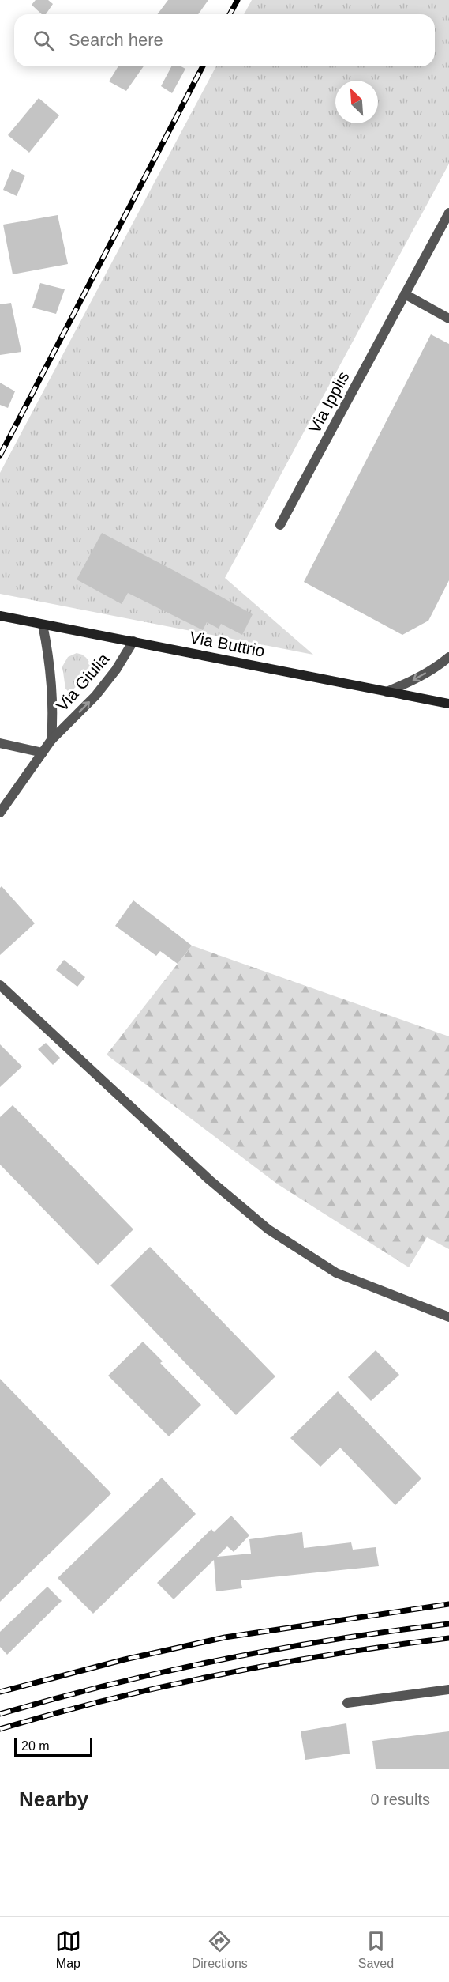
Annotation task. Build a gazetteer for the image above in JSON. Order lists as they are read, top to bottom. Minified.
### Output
{"streets":{"street":["Via Ipplis","Via Buttrio","Via Giulia"]},"crossings":[["Via Buttrio","Via Giulia"]],"one_way":["Via Giulia"],"scale_bar":"20 m","north":"top left","page":{"search":"Search here","scale":"20 m","heading":["Nearby","0 results"],"nav":["Map","Directions","Saved"]}}
